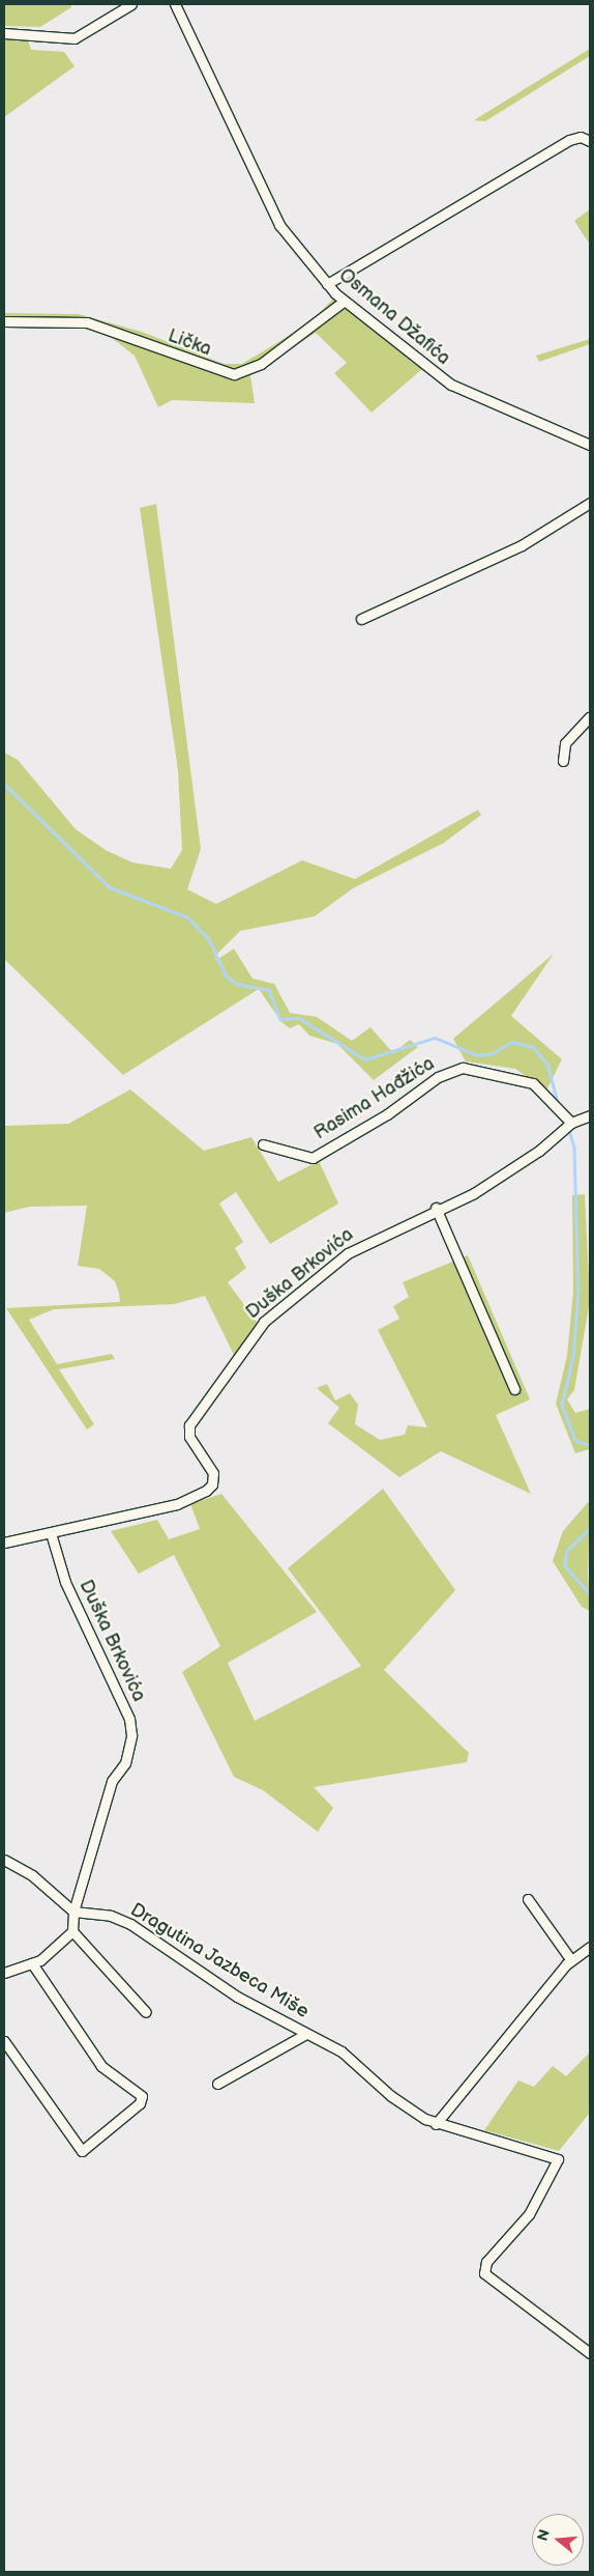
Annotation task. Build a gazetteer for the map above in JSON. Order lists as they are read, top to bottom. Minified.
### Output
{"streets":{"street":["Osmana Džafića","Lička","Rasima Hađžića","Duška Brkovića","Dragutina Jazbeca Miše"]},"crossings":[["Osmana Džafića","Lička"],["Rasima Hađžića","Duška Brkovića"],["Duška Brkovića","Dragutina Jazbeca Miše"]],"north":"left"}
